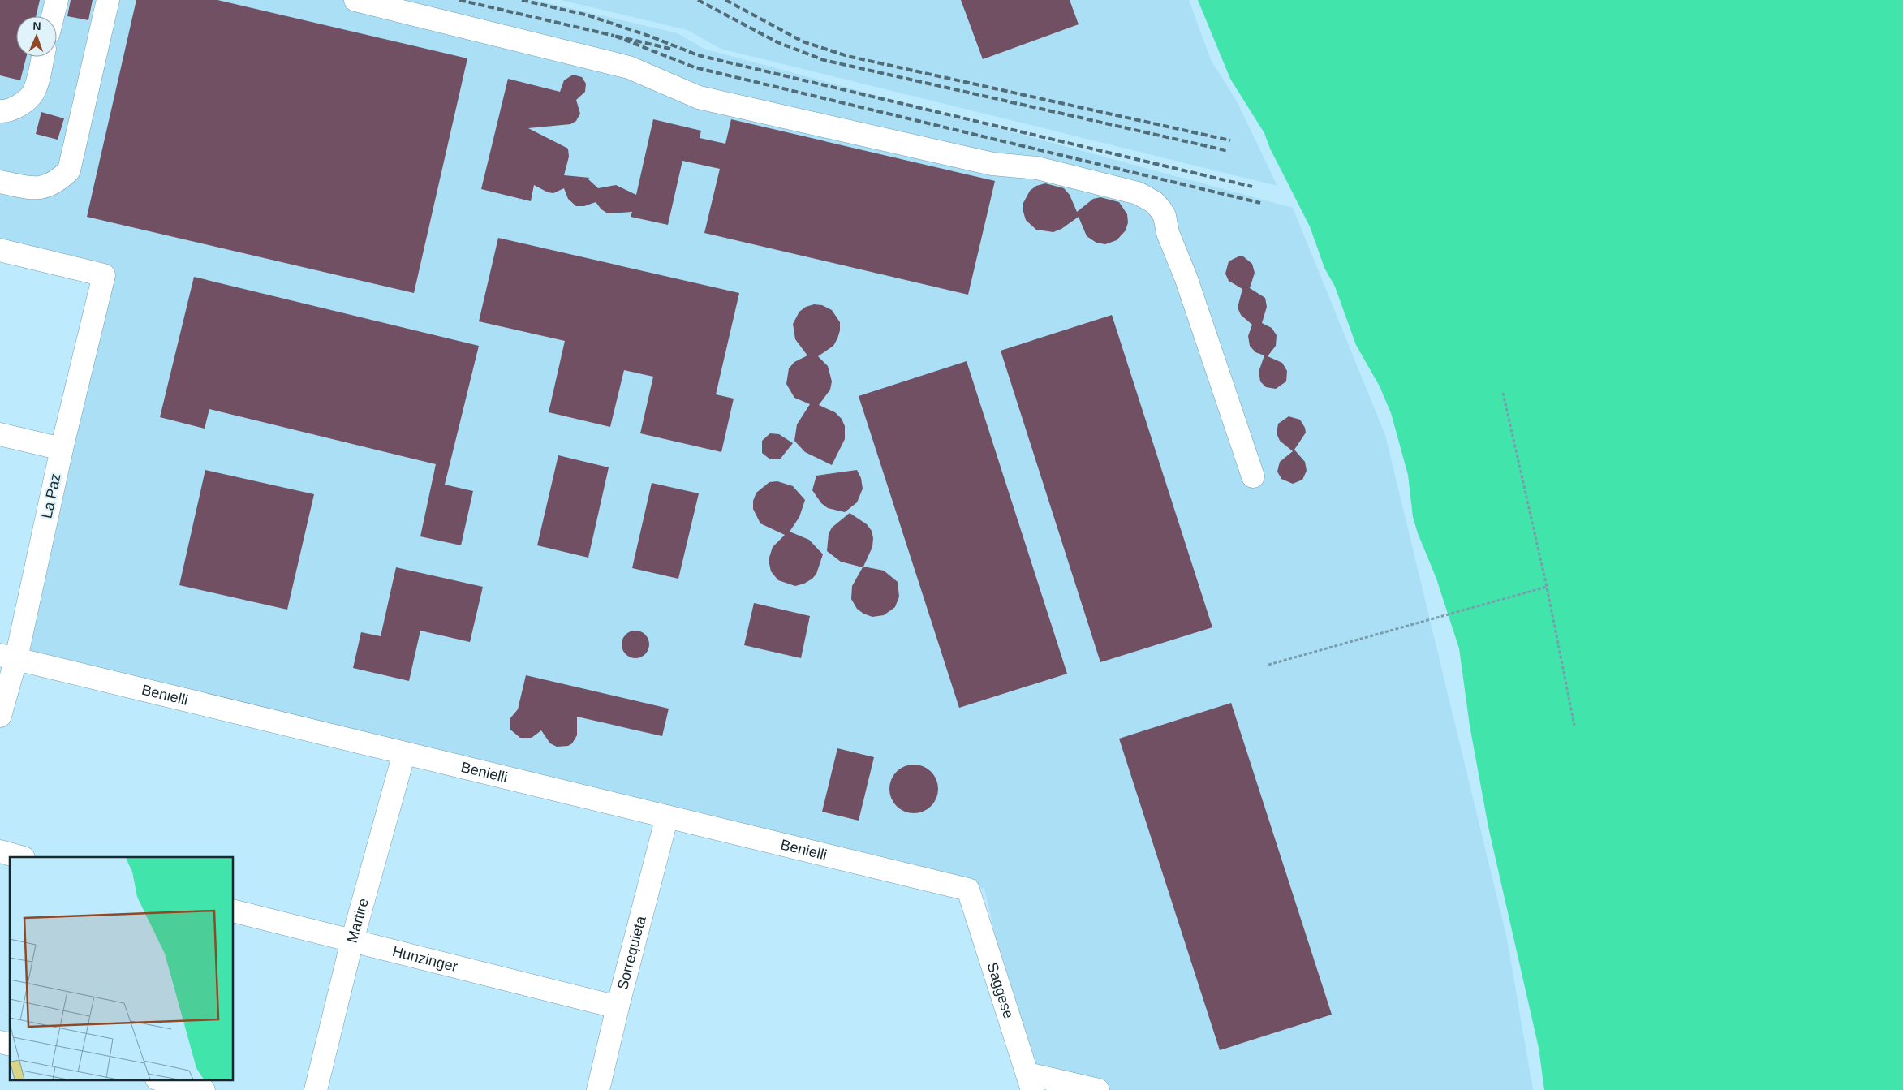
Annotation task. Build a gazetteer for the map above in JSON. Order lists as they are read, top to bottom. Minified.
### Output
{"streets":{"street":["La Paz","Benielli","Martire","Sorrequieta","Hunzinger","Saggese"]},"crossings":[["La Paz","Benielli"],["Benielli","Martire"],["Benielli","Sorrequieta"],["Benielli","Saggese"],["Martire","Hunzinger"],["Sorrequieta","Hunzinger"]],"north":"top"}
